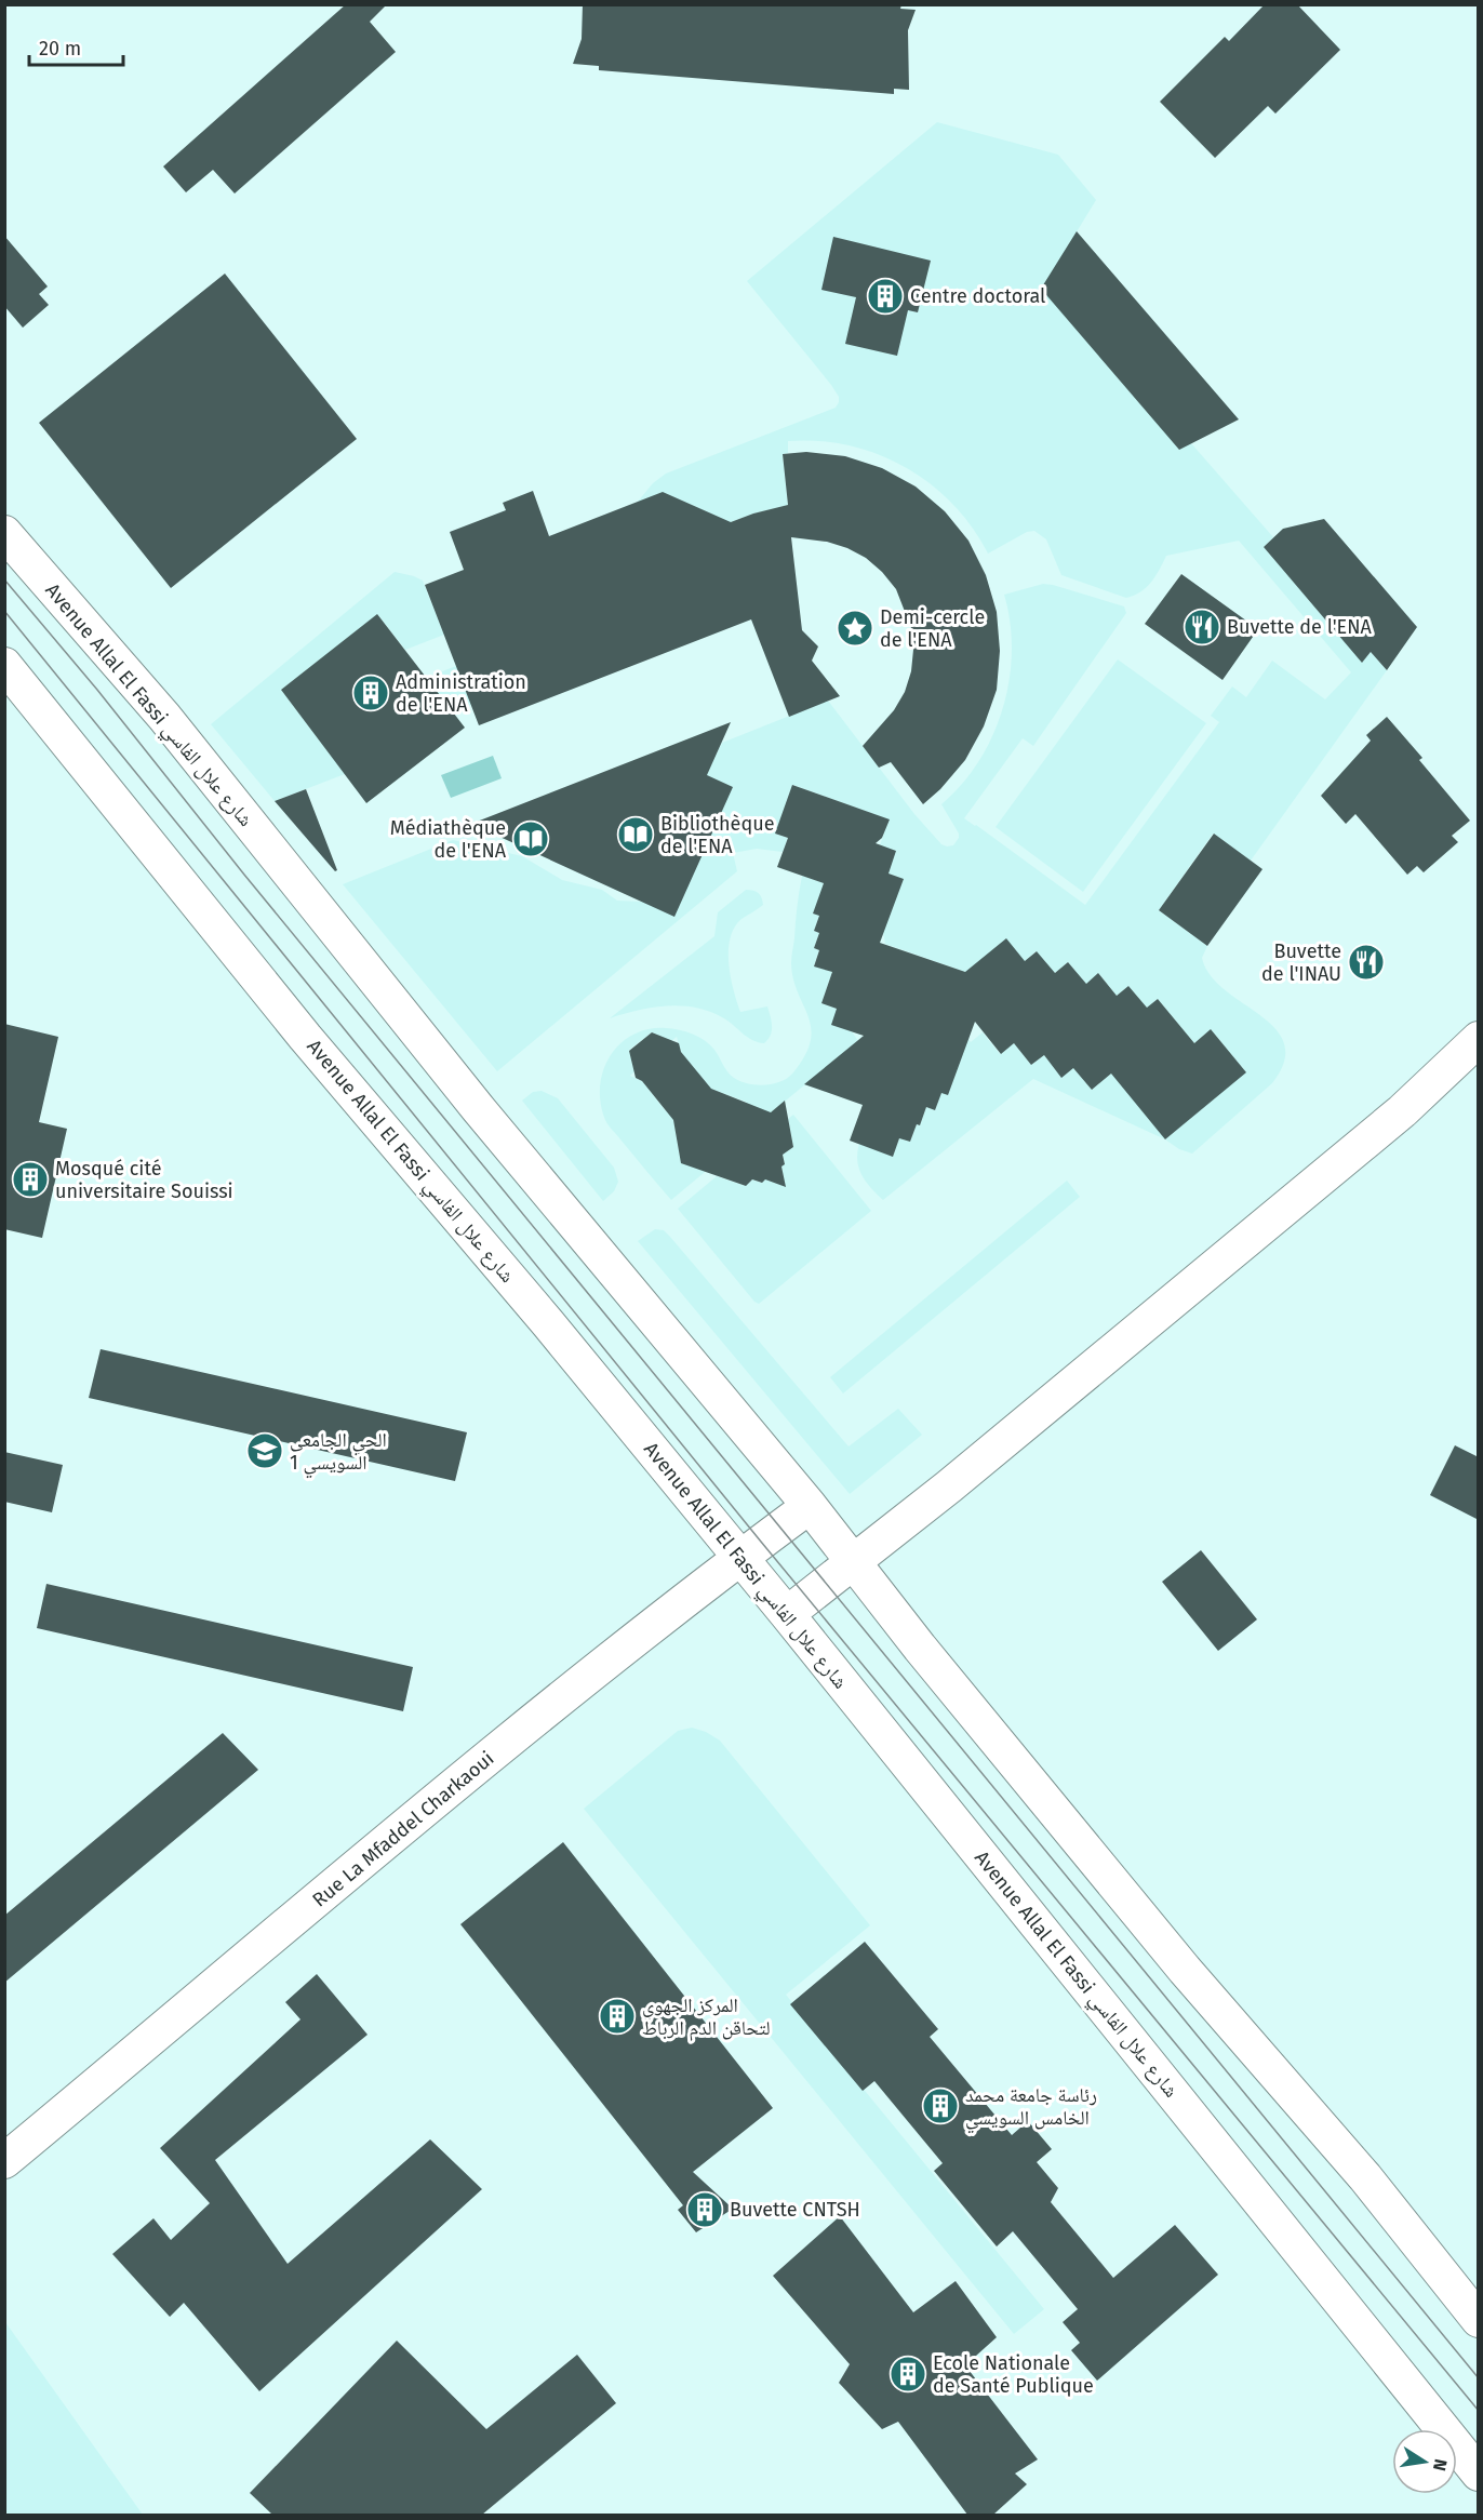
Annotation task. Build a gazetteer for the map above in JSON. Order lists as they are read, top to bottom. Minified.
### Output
{"streets":{"street":["Avenue Allal El Fassi شارع علال الفاسي","Rue La Mfaddel Charkaoui"]},"crossings":[["Avenue Allal El Fassi شارع علال الفاسي","Rue La Mfaddel Charkaoui"]],"places":{"building":["Centre doctoral","Administration de l'ENA","Mosqué cité universitaire Souissi","المركز الجهوي لتحاقن الدم الرباط","رئاسة جامعة محمد الخامس السويسي","Buvette CNTSH","Ecole Nationale de Santé Publique"],"restaurant":["Buvette de l'ENA","Buvette de l'INAU"],"place":["Demi-cercle de l'ENA"],"library":["Bibliothèque de l'ENA","Médiathèque de l'ENA"],"school or university":["الحي الجامعي السويسي 1"]},"scale_bar":"20 m","north":"right"}
